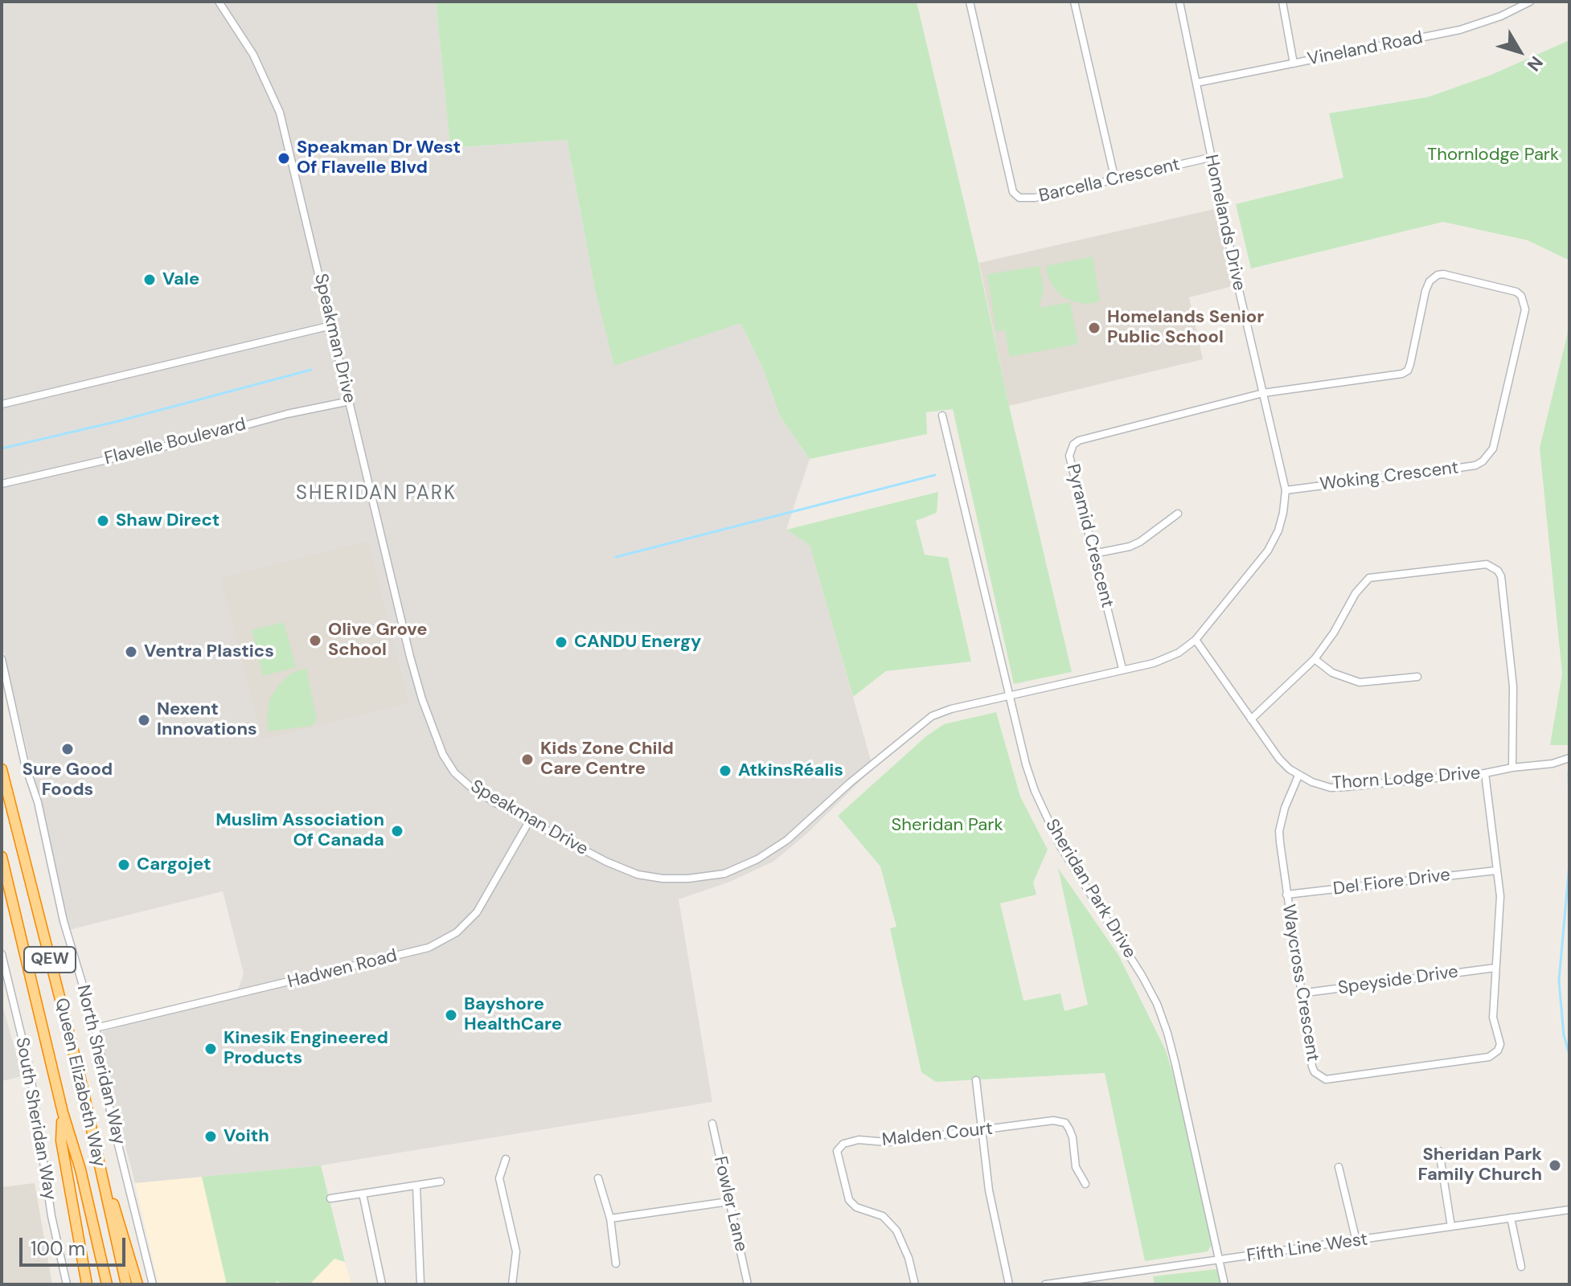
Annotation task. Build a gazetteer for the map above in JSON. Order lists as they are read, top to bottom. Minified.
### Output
{"streets":{"highway":["QEW","Queen Elizabeth Way"],"street":["Vineland Road","Barcella Crescent","Homelands Drive","Speakman Drive","Flavelle Boulevard","Woking Crescent","Pyramid Crescent","Thorn Lodge Drive","Del Fiore Drive","Sheridan Park Drive","Hadwen Road","Speyside Drive","Waycross Crescent","North Sheridan Way","South Sheridan Way","Malden Court","Fowler Lane","Fifth Line West"]},"crossings":[["Vineland Road","Homelands Drive"],["Barcella Crescent","Homelands Drive"],["Homelands Drive","Speakman Drive"],["Homelands Drive","Woking Crescent"],["Homelands Drive","Pyramid Crescent"],["Homelands Drive","Thorn Lodge Drive"],["Homelands Drive","Sheridan Park Drive"],["Speakman Drive","Flavelle Boulevard"],["Speakman Drive","Sheridan Park Drive"],["Speakman Drive","Hadwen Road"],["Woking Crescent","Pyramid Crescent"],["Thorn Lodge Drive","Waycross Crescent"],["Del Fiore Drive","Waycross Crescent"],["Sheridan Park Drive","Fifth Line West"],["Hadwen Road","North Sheridan Way"],["Speyside Drive","Waycross Crescent"]],"districts":["SHERIDAN PARK"],"parks":["Thornlodge Park","Sheridan Park"],"places":["Speakman Dr West Of Flavelle Blvd","Vale","Homelands Senior Public School","Shaw Direct","Olive Grove School","CANDU Energy","Ventra Plastics","Nexent Innovations","Sure Good Foods","Kids Zone Child Care Centre","AtkinsRéalis","Muslim Association Of Canada","Cargojet","Bayshore HealthCare","Kinesik Engineered Products","Voith","Sheridan Park Family Church"],"scale_bar":"100 m","north":"bottom right"}
